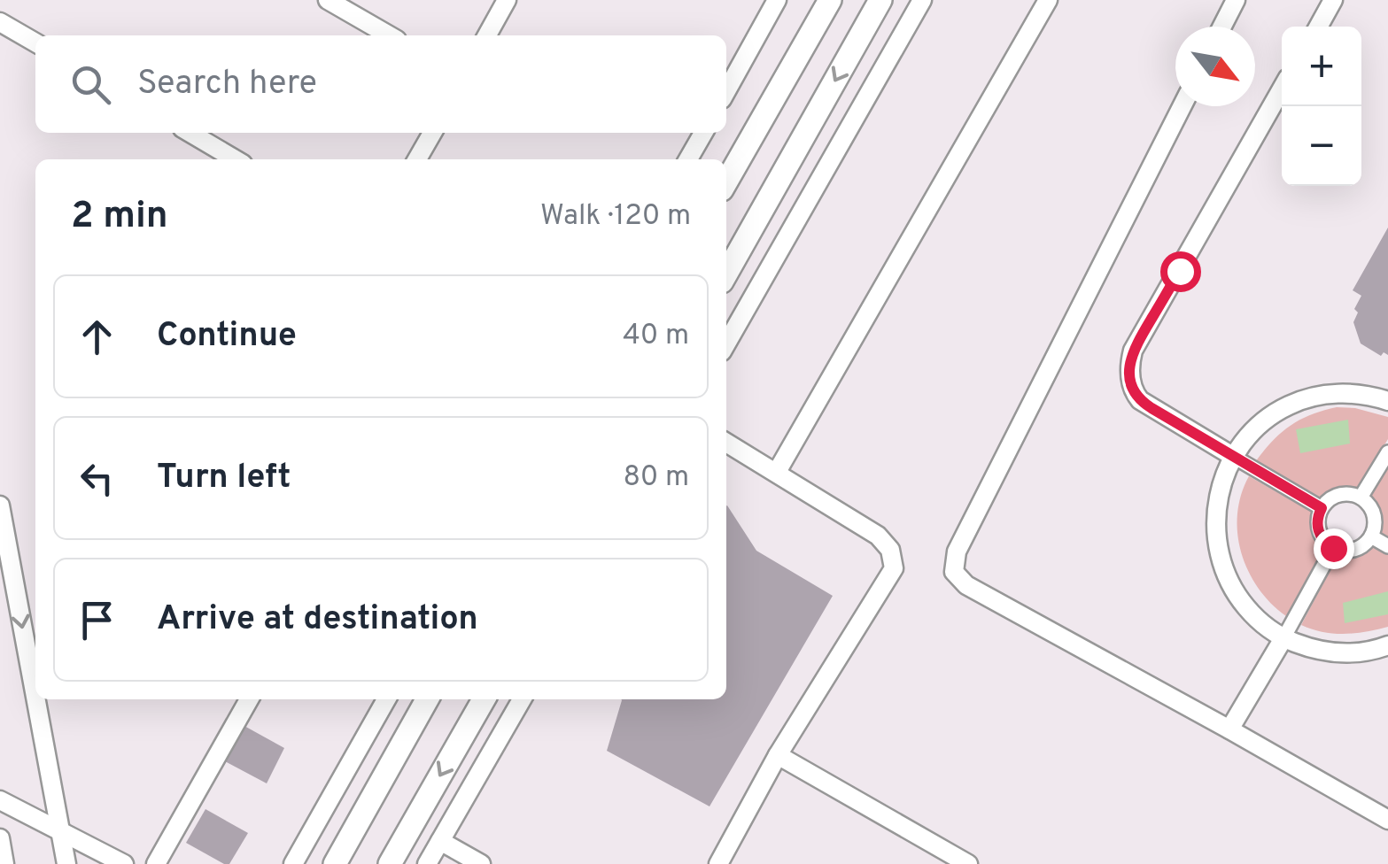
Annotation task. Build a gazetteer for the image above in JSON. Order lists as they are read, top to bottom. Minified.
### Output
{"north":"bottom right","page":{"map_buttons":["+","−"],"search":"Search here","heading":["2 min","Walk · 120 m"],"list":[["Continue","40 m"],["Turn left","80 m"],"Arrive at destination"]}}
